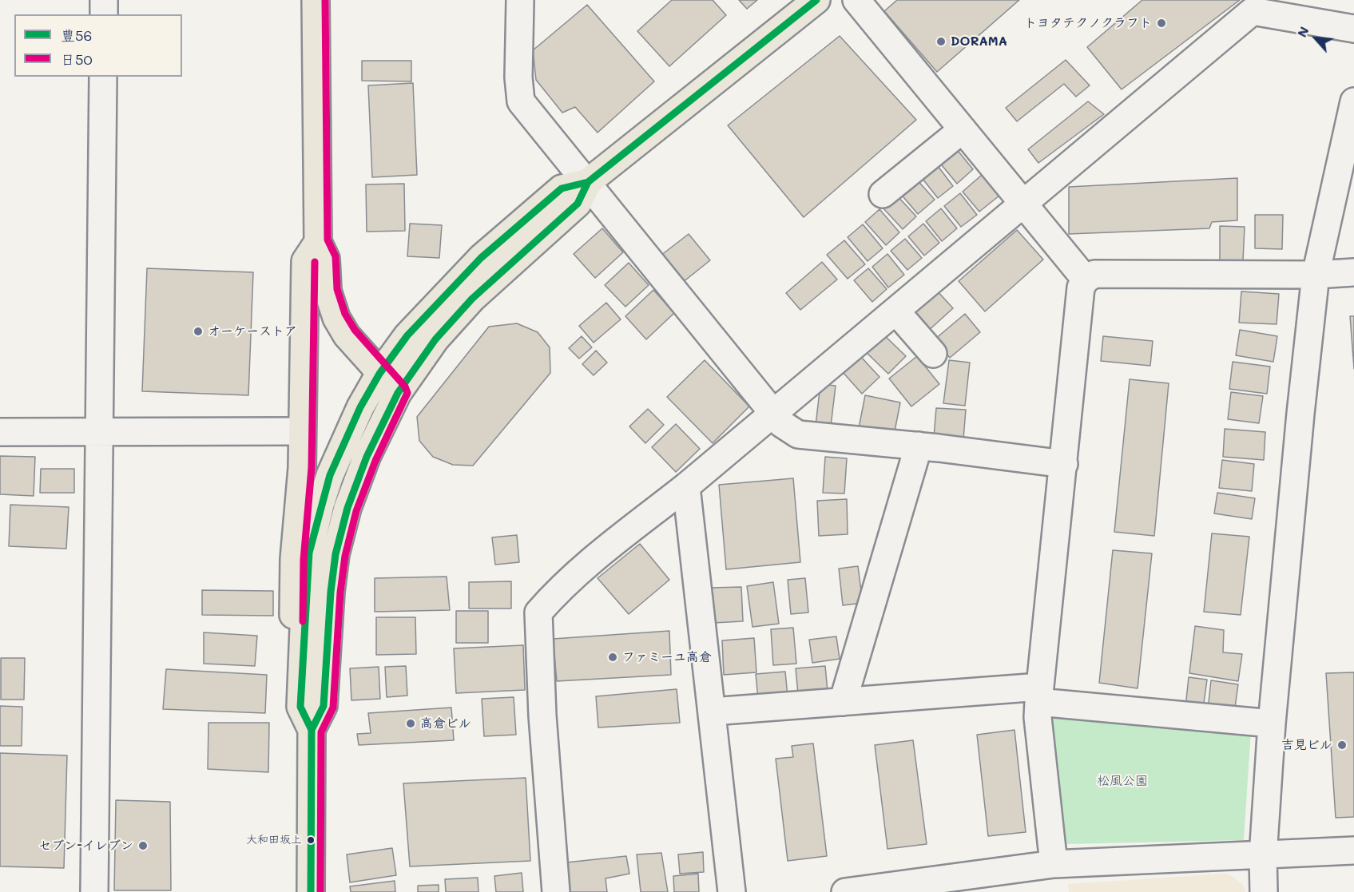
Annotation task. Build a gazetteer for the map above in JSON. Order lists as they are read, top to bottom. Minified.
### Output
{"parks":["松風公園"],"places":["トヨタテクノクラフト","DORAMA","オーケーストア","ファミーユ高倉","高倉ビル","吉見ビル","大和田坂上","セブン-イレブン"],"lines":["transit line 豊56","transit line 日50"],"legend":["豊56","日50"],"north":"top left"}
